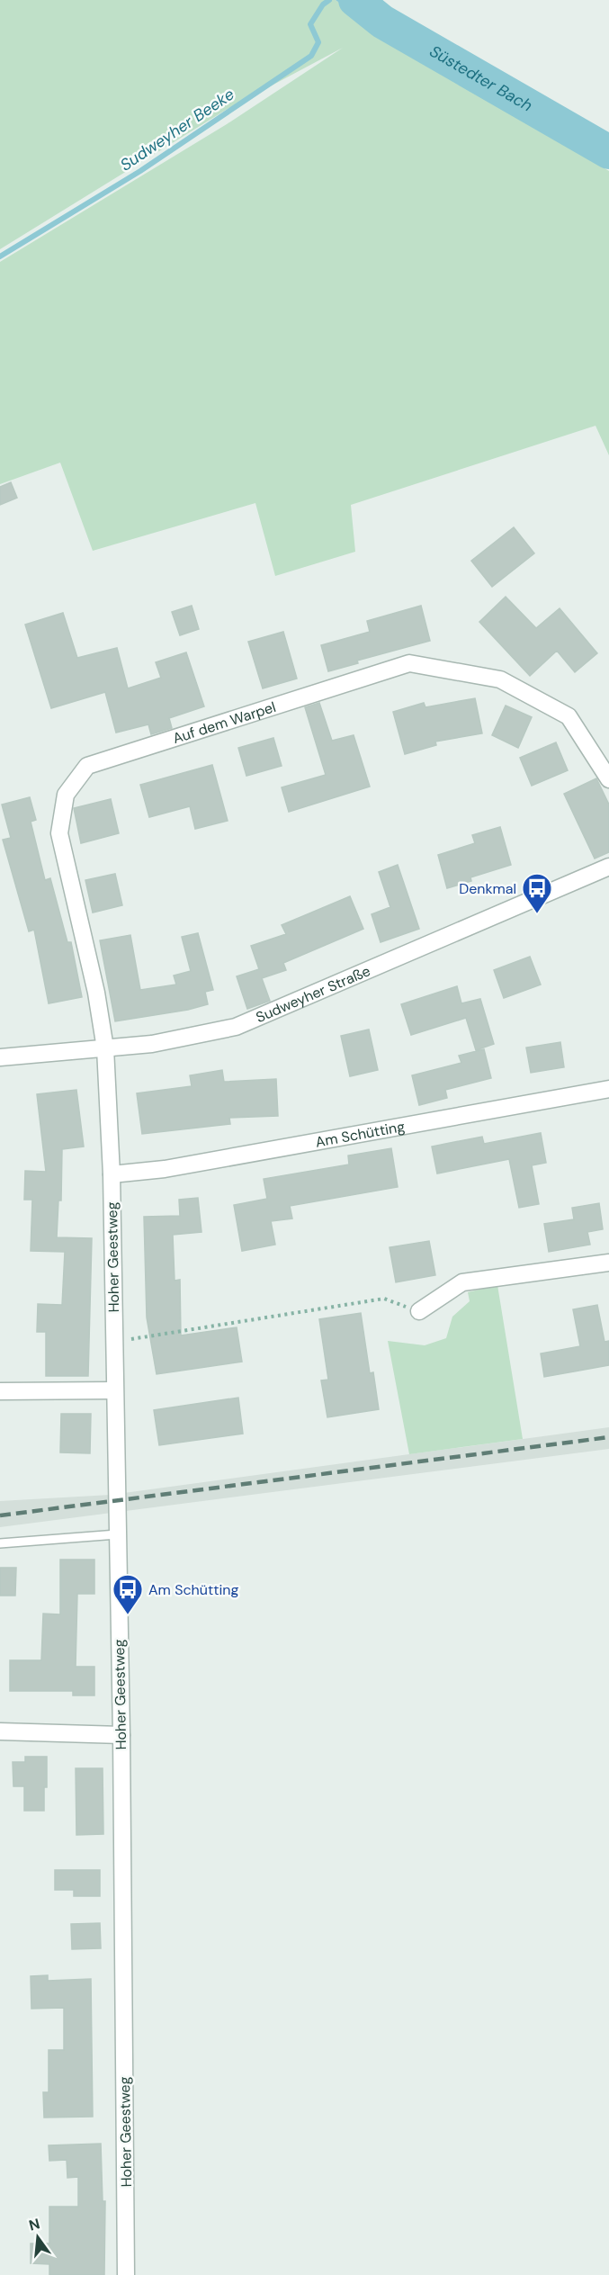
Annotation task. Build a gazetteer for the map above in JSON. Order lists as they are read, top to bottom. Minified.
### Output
{"streets":{"street":["Auf dem Warpel","Sudweyher Straße","Am Schütting","Hoher Geestweg"]},"crossings":[["Auf dem Warpel","Sudweyher Straße"],["Auf dem Warpel","Hoher Geestweg"],["Sudweyher Straße","Hoher Geestweg"],["Am Schütting","Hoher Geestweg"]],"water":["Süstedter Bach","Sudweyher Beeke"],"places":{"bus stop":["Denkmal","Am Schütting"]},"north":"top"}
